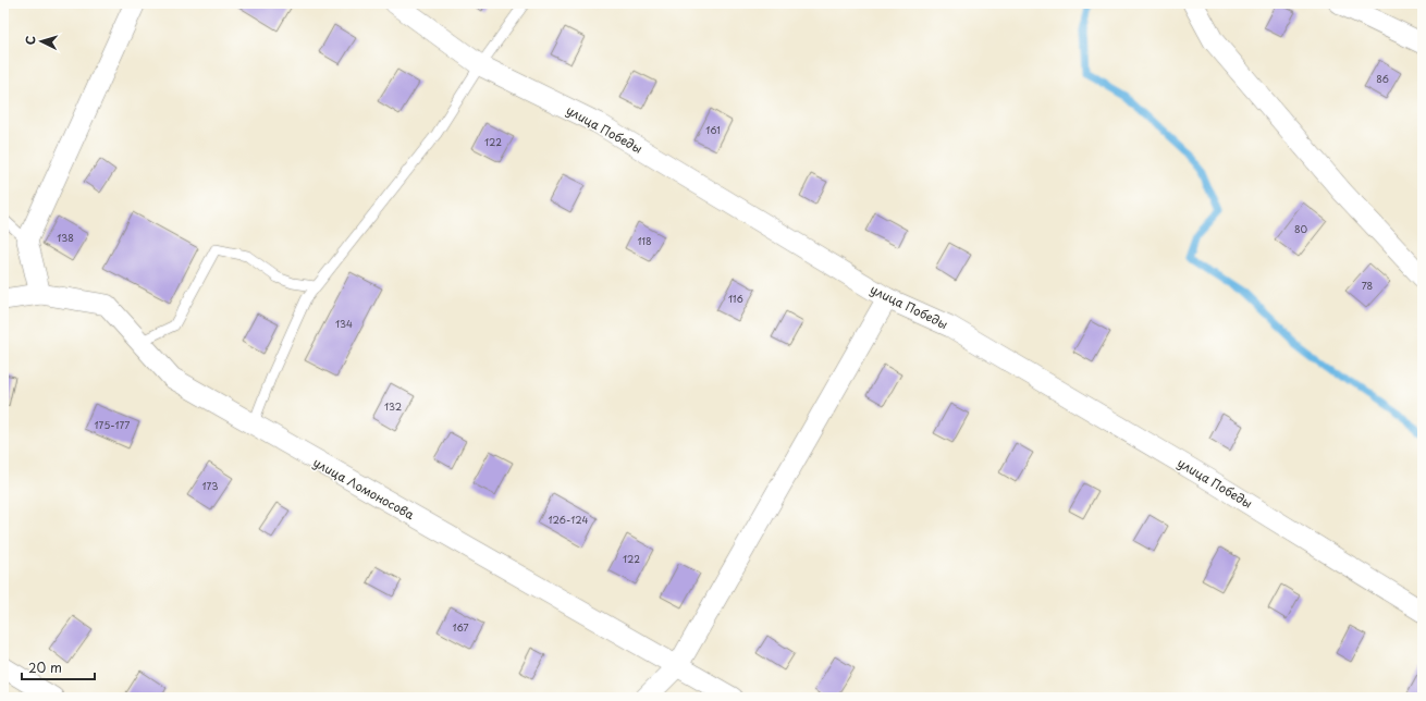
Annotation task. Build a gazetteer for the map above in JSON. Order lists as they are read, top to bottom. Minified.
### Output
{"streets":{"street":["улица Победы","улица Ломоносова"]},"house_numbers":["86","161","122","80","138","118","78","116","134","132","175-177","173","126-124","122","167"],"scale_bar":"20 m","north":"left"}
